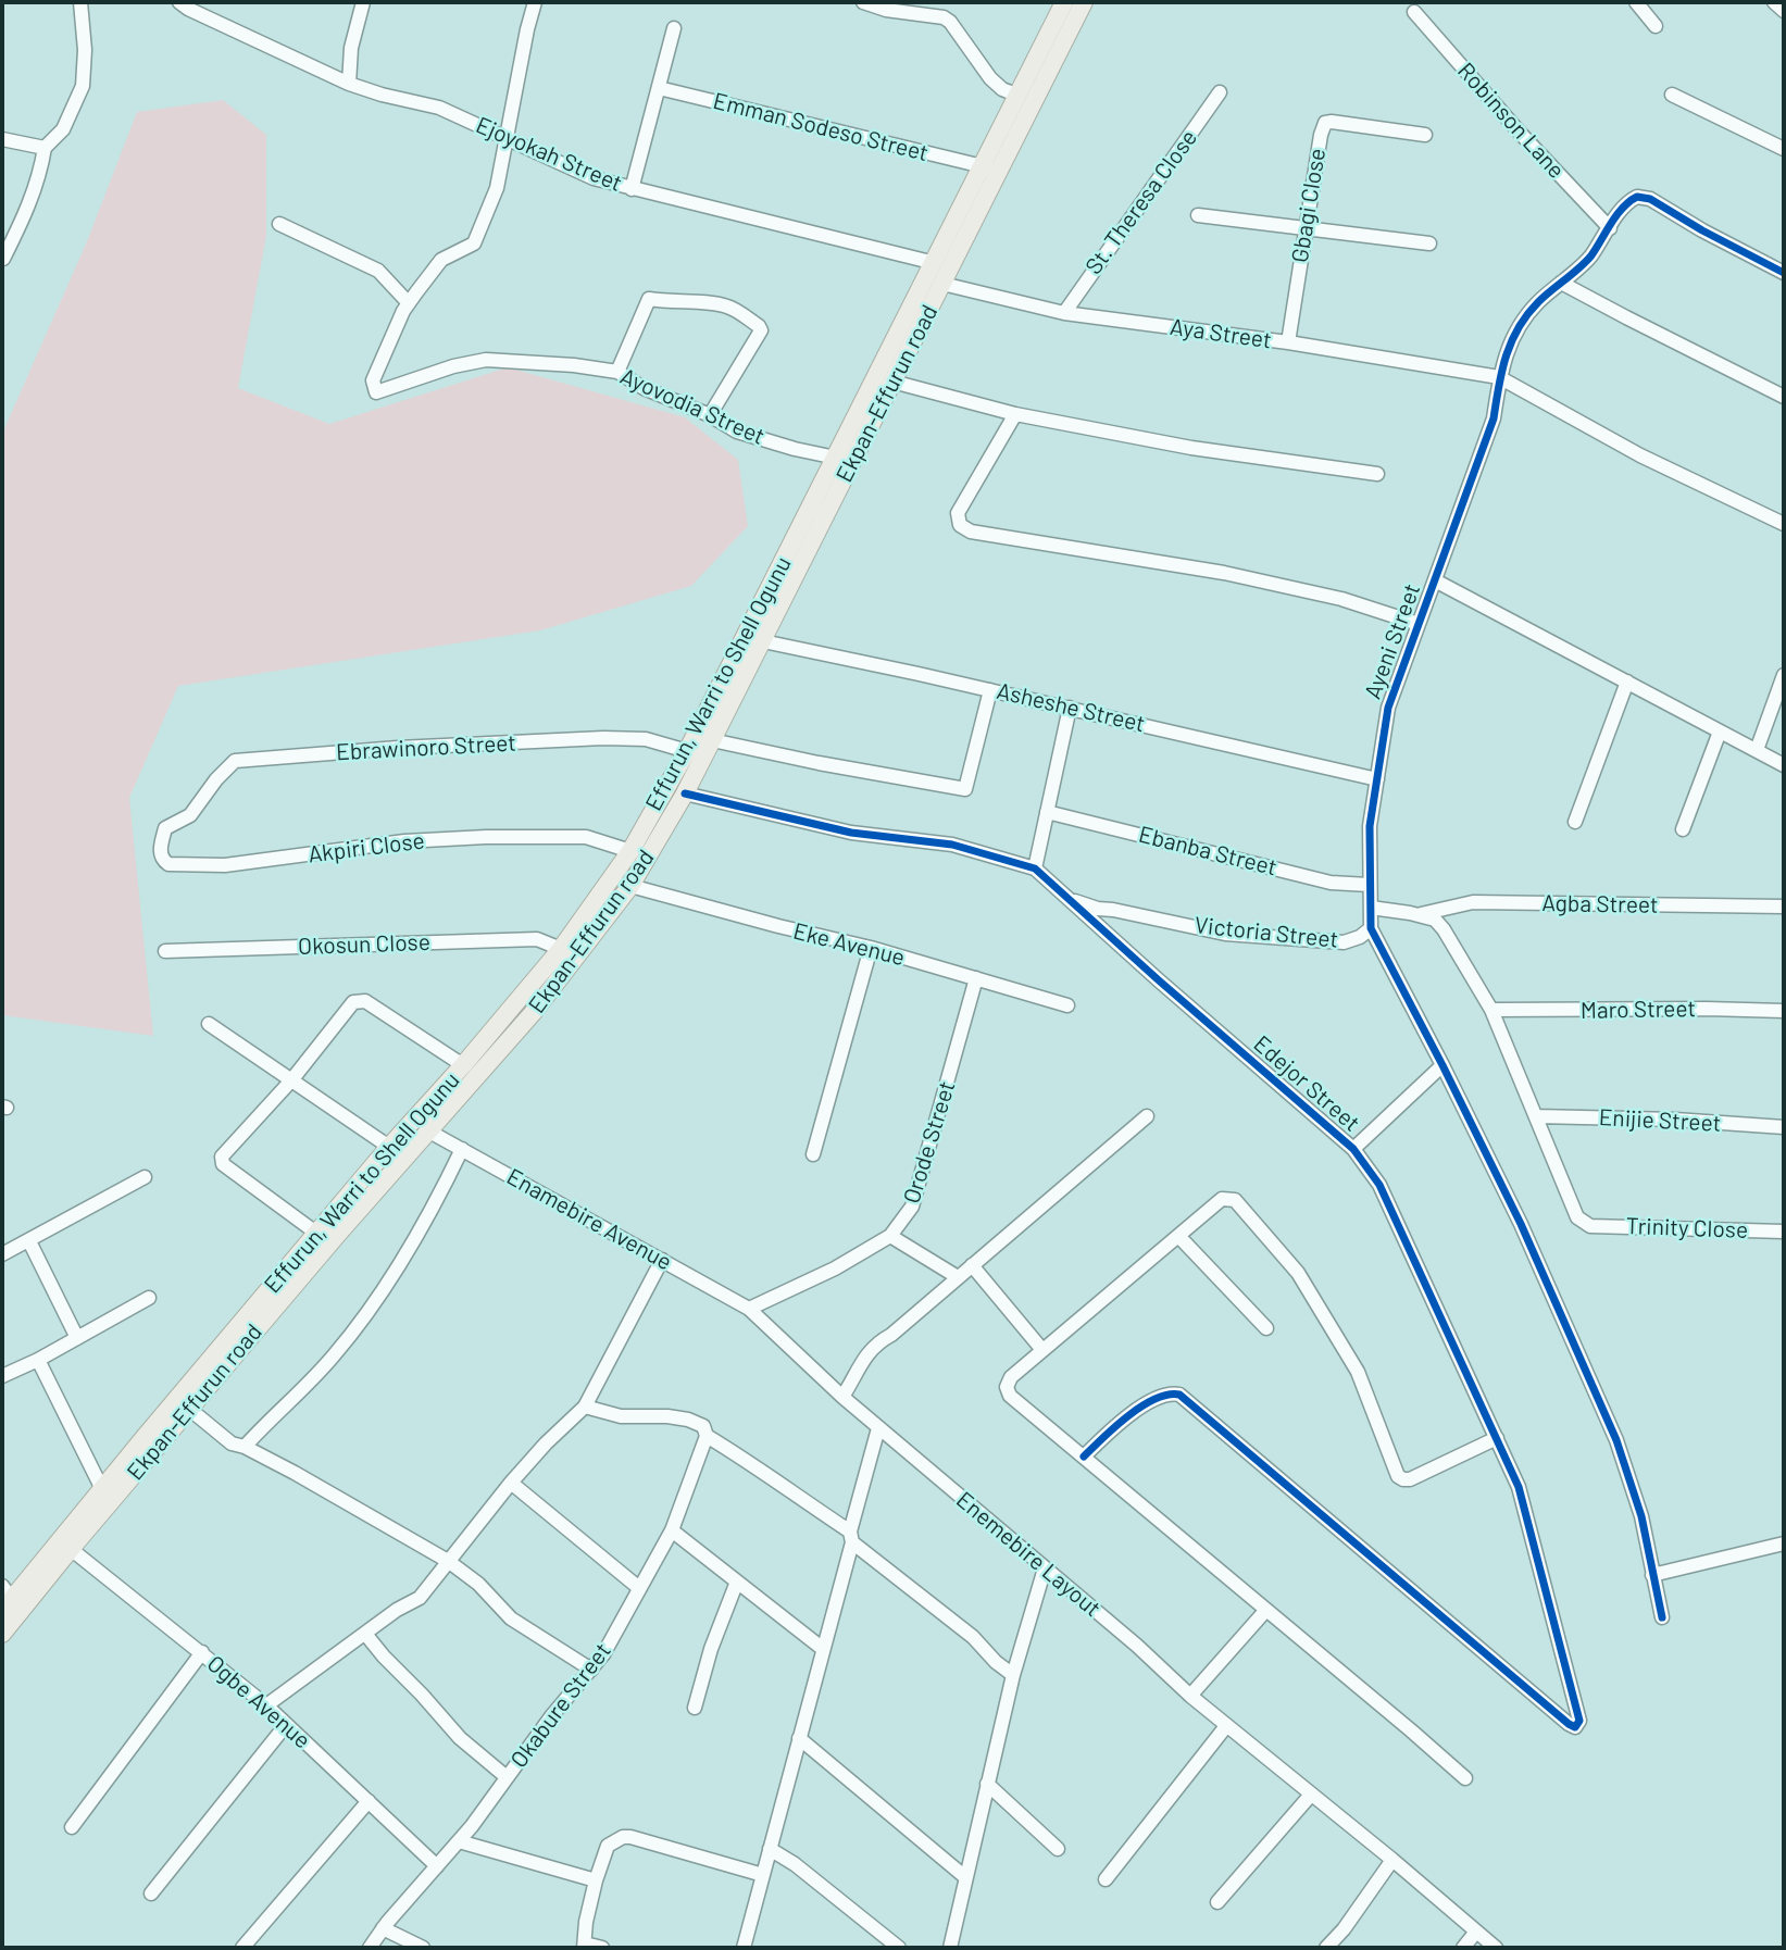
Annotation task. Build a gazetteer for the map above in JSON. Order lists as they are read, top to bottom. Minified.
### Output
{"streets":{"main road":["Ekpan-Effurun road","Effurun, Warri to Shell Ogunu"],"street":["Robinson Lane","Emman Sodeso Street","Ejoyokah Street","St. Theresa Close","Gbagi Close","Aya Street","Ayovodia Street","Ayeni Street","Asheshe Street","Ebrawinoro Street","Akpiri Close","Ebanba Street","Agba Street","Victoria Street","Okosun Close","Eke Avenue","Maro Street","Edejor Street","Enijie Street","Orode Street","Enamebire Avenue","Trinity Close","Enemebire Layout","Ogbe Avenue","Okabure Street"]},"crossings":[["Robinson Lane","Ayeni Street"],["Emman Sodeso Street","Ekpan-Effurun road"],["Emman Sodeso Street","Effurun, Warri to Shell Ogunu"],["Ejoyokah Street","Effurun, Warri to Shell Ogunu"],["St. Theresa Close","Aya Street"],["Gbagi Close","Aya Street"],["Aya Street","Ekpan-Effurun road"],["Aya Street","Ayeni Street"],["Ekpan-Effurun road","Effurun, Warri to Shell Ogunu"],["Ekpan-Effurun road","Asheshe Street"],["Ekpan-Effurun road","Eke Avenue"],["Ekpan-Effurun road","Edejor Street"],["Ekpan-Effurun road","Enamebire Avenue"],["Ekpan-Effurun road","Ogbe Avenue"],["Ayovodia Street","Effurun, Warri to Shell Ogunu"],["Ayeni Street","Asheshe Street"],["Ayeni Street","Ebanba Street"],["Ayeni Street","Victoria Street"],["Effurun, Warri to Shell Ogunu","Ebrawinoro Street"],["Effurun, Warri to Shell Ogunu","Akpiri Close"],["Effurun, Warri to Shell Ogunu","Okosun Close"],["Ebrawinoro Street","Akpiri Close"],["Victoria Street","Edejor Street"],["Eke Avenue","Orode Street"],["Enijie Street","Trinity Close"],["Orode Street","Enamebire Avenue"],["Orode Street","Enemebire Layout"],["Enamebire Avenue","Enemebire Layout"],["Ogbe Avenue","Okabure Street"]]}
